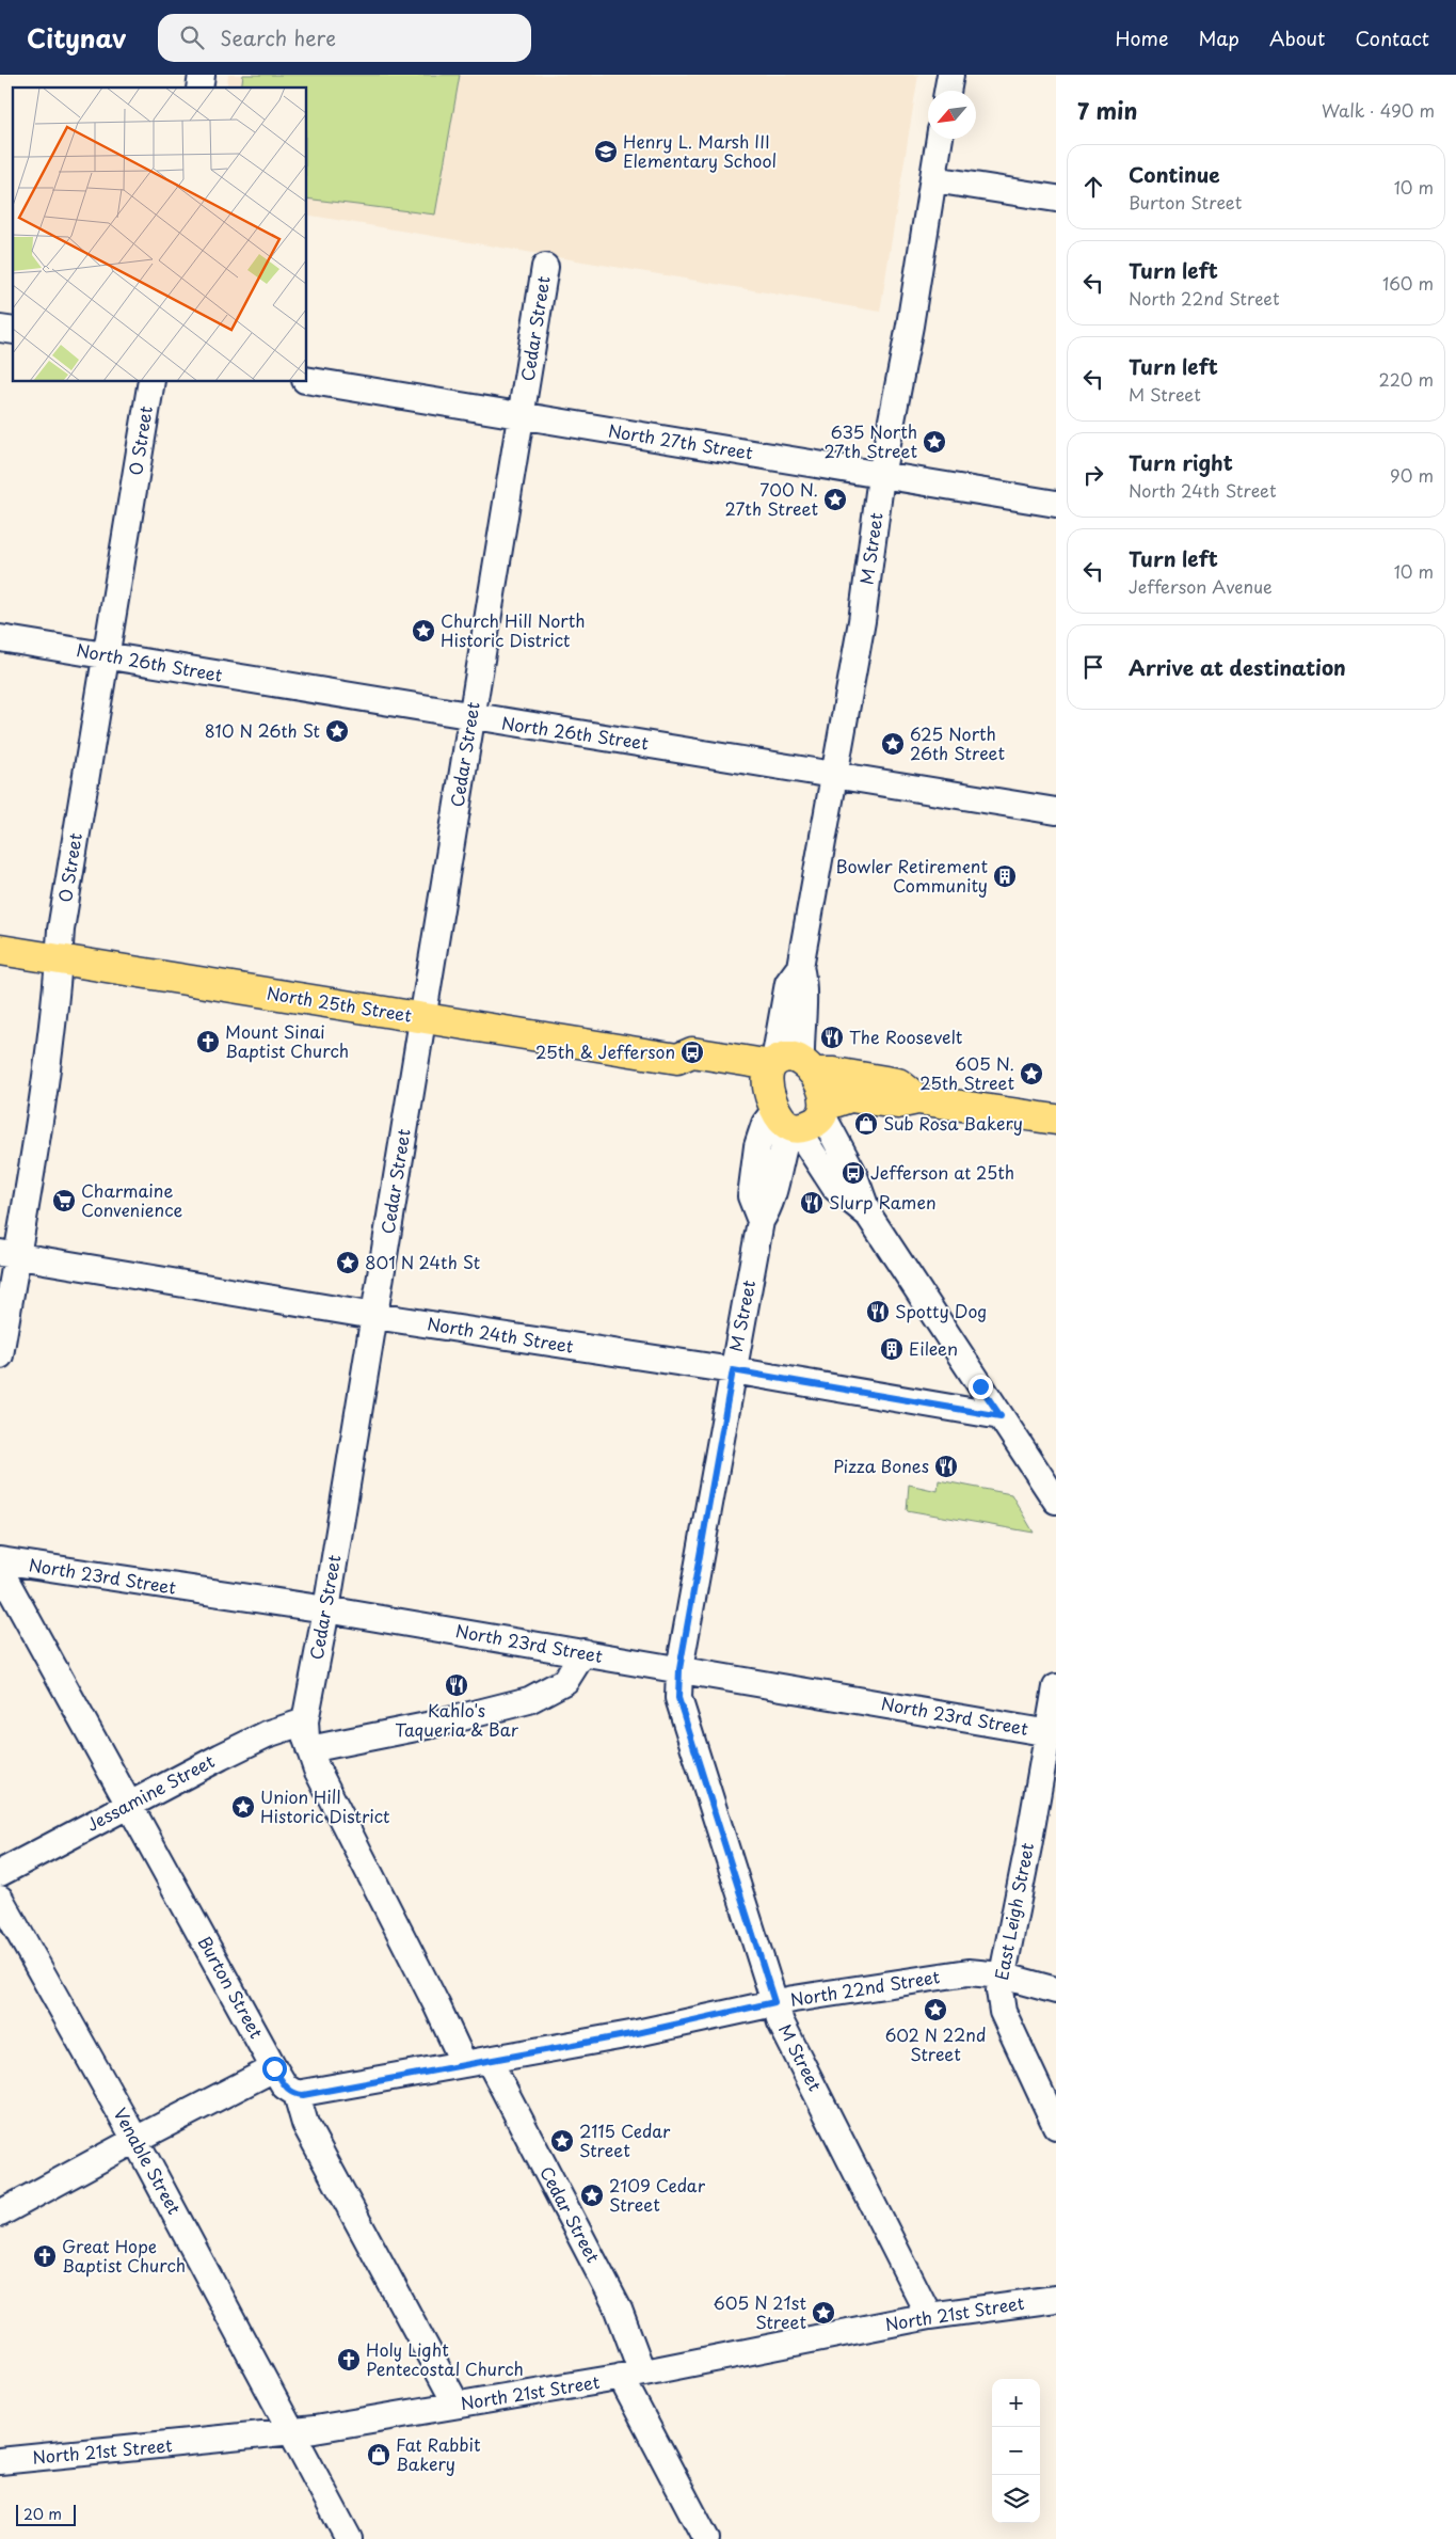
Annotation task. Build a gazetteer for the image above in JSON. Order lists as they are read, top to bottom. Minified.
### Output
{"streets":{"main road":["North 25th Street"],"street":["Cedar Street","O Street","North 27th Street","M Street","North 26th Street","North 24th Street","North 23rd Street","Jessamine Street","East Leigh Street","Burton Street","North 22nd Street","Venable Street","North 21st Street"]},"crossings":[["Cedar Street","North 27th Street"],["Cedar Street","North 26th Street"],["Cedar Street","North 25th Street"],["Cedar Street","North 24th Street"],["Cedar Street","North 23rd Street"],["Cedar Street","Jessamine Street"],["Cedar Street","North 22nd Street"],["Cedar Street","North 21st Street"],["O Street","North 26th Street"],["O Street","North 25th Street"],["O Street","North 24th Street"],["North 27th Street","M Street"],["M Street","North 26th Street"],["M Street","North 25th Street"],["M Street","North 24th Street"],["M Street","North 23rd Street"],["M Street","North 22nd Street"],["M Street","North 21st Street"],["North 23rd Street","East Leigh Street"],["Jessamine Street","Burton Street"],["East Leigh Street","North 22nd Street"],["Burton Street","North 22nd Street"],["Burton Street","North 21st Street"],["Venable Street","North 21st Street"]],"places":{"school or university":["Henry L. Marsh III Elementary School"],"place":["635 North 27th Street","700 N. 27th Street","Church Hill North Historic District","810 N 26th St","625 North 26th Street","605 N. 25th Street","801 N 24th St","Union Hill Historic District","602 N 22nd Street","2115 Cedar Street","2109 Cedar Street","605 N 21st Street"],"building":["Bowler Retirement Community","Eileen"],"restaurant":["The Roosevelt","Slurp Ramen","Spotty Dog","Pizza Bones","Kahlo's Taqueria & Bar"],"church":["Mount Sinai Baptist Church","Great Hope Baptist Church","Holy Light Pentecostal Church"],"bus stop":["25th & Jefferson","Jefferson at 25th"],"shop":["Sub Rosa Bakery","Fat Rabbit Bakery"],"supermarket":["Charmaine Convenience"]},"scale_bar":"20 m","north":"bottom left","page":{"header":"Citynav","search":"Search here","nav":["Home","Map","About","Contact"],"heading":["7 min","Walk · 490 m"],"list":[["Continue","Burton Street","10 m"],["Turn left","North 22nd Street","160 m"],["Turn left","M Street","220 m"],["Turn right","North 24th Street","90 m"],["Turn left","Jefferson Avenue","10 m"],"Arrive at destination"],"map_buttons":["+","−"],"scale":"20 m"}}
